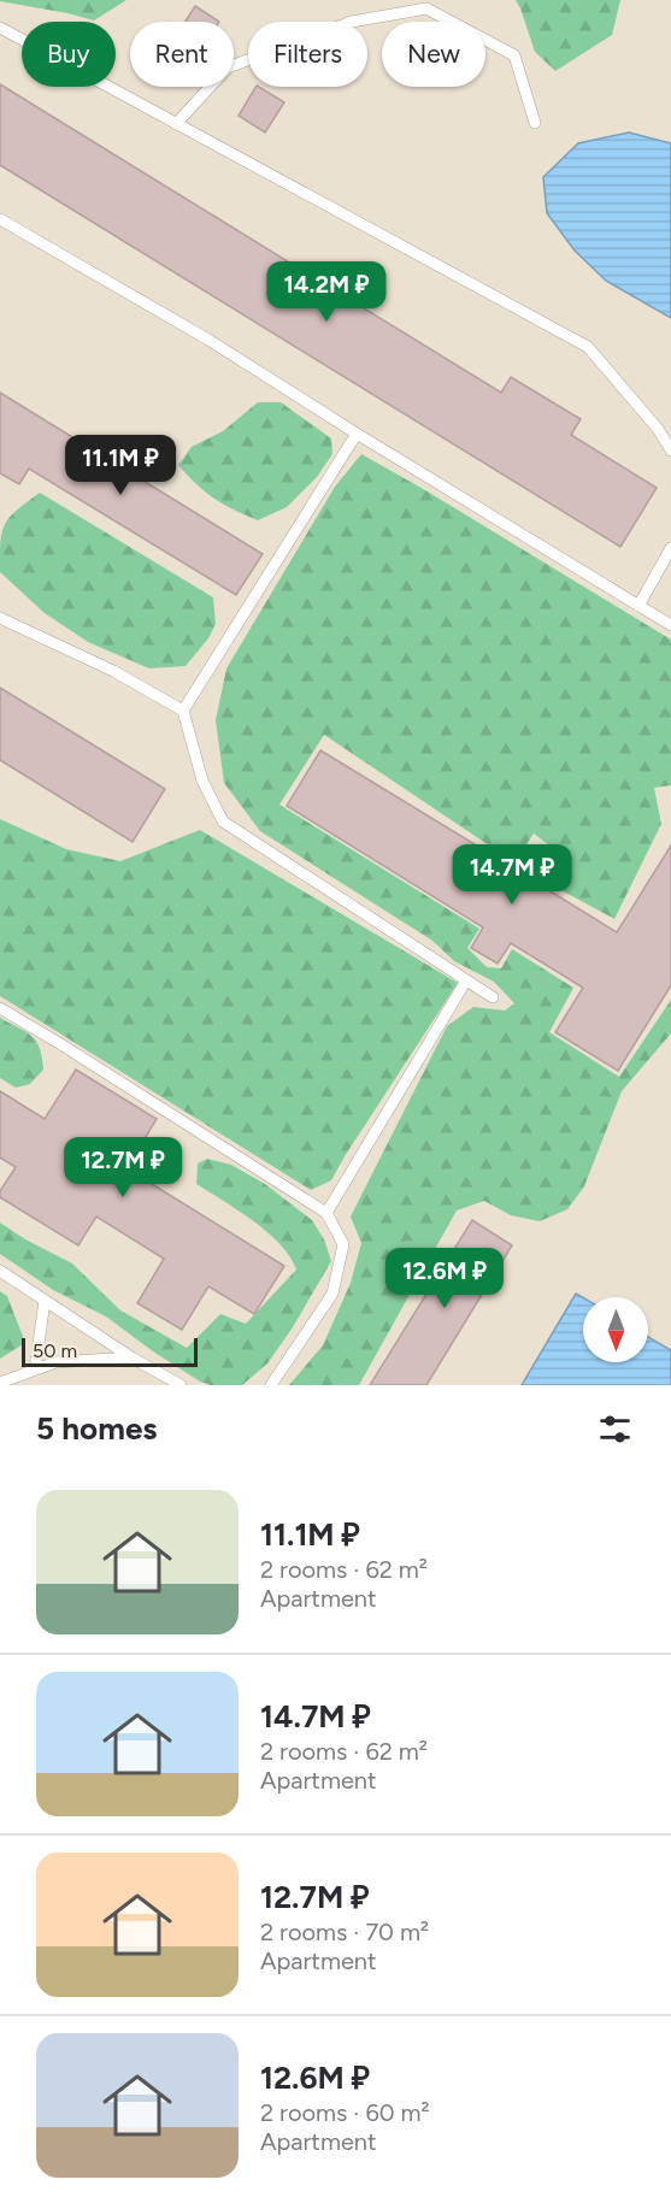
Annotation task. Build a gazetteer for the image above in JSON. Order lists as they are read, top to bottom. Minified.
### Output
{"scale_bar":"50 m","north":"bottom","page":{"chip":["Buy","Rent","Filters","New"],"price":["14.2M ₽","11.1M ₽","14.7M ₽","12.7M ₽","12.6M ₽"],"scale":"50 m","heading":"5 homes","list":[{"name":"11.1M ₽","note":"2 rooms · 62 m² · Apartment"},{"name":"14.7M ₽","note":"2 rooms · 62 m² · Apartment"},{"name":"12.7M ₽","note":"2 rooms · 70 m² · Apartment"},{"name":"12.6M ₽","note":"2 rooms · 60 m² · Apartment"}]}}
